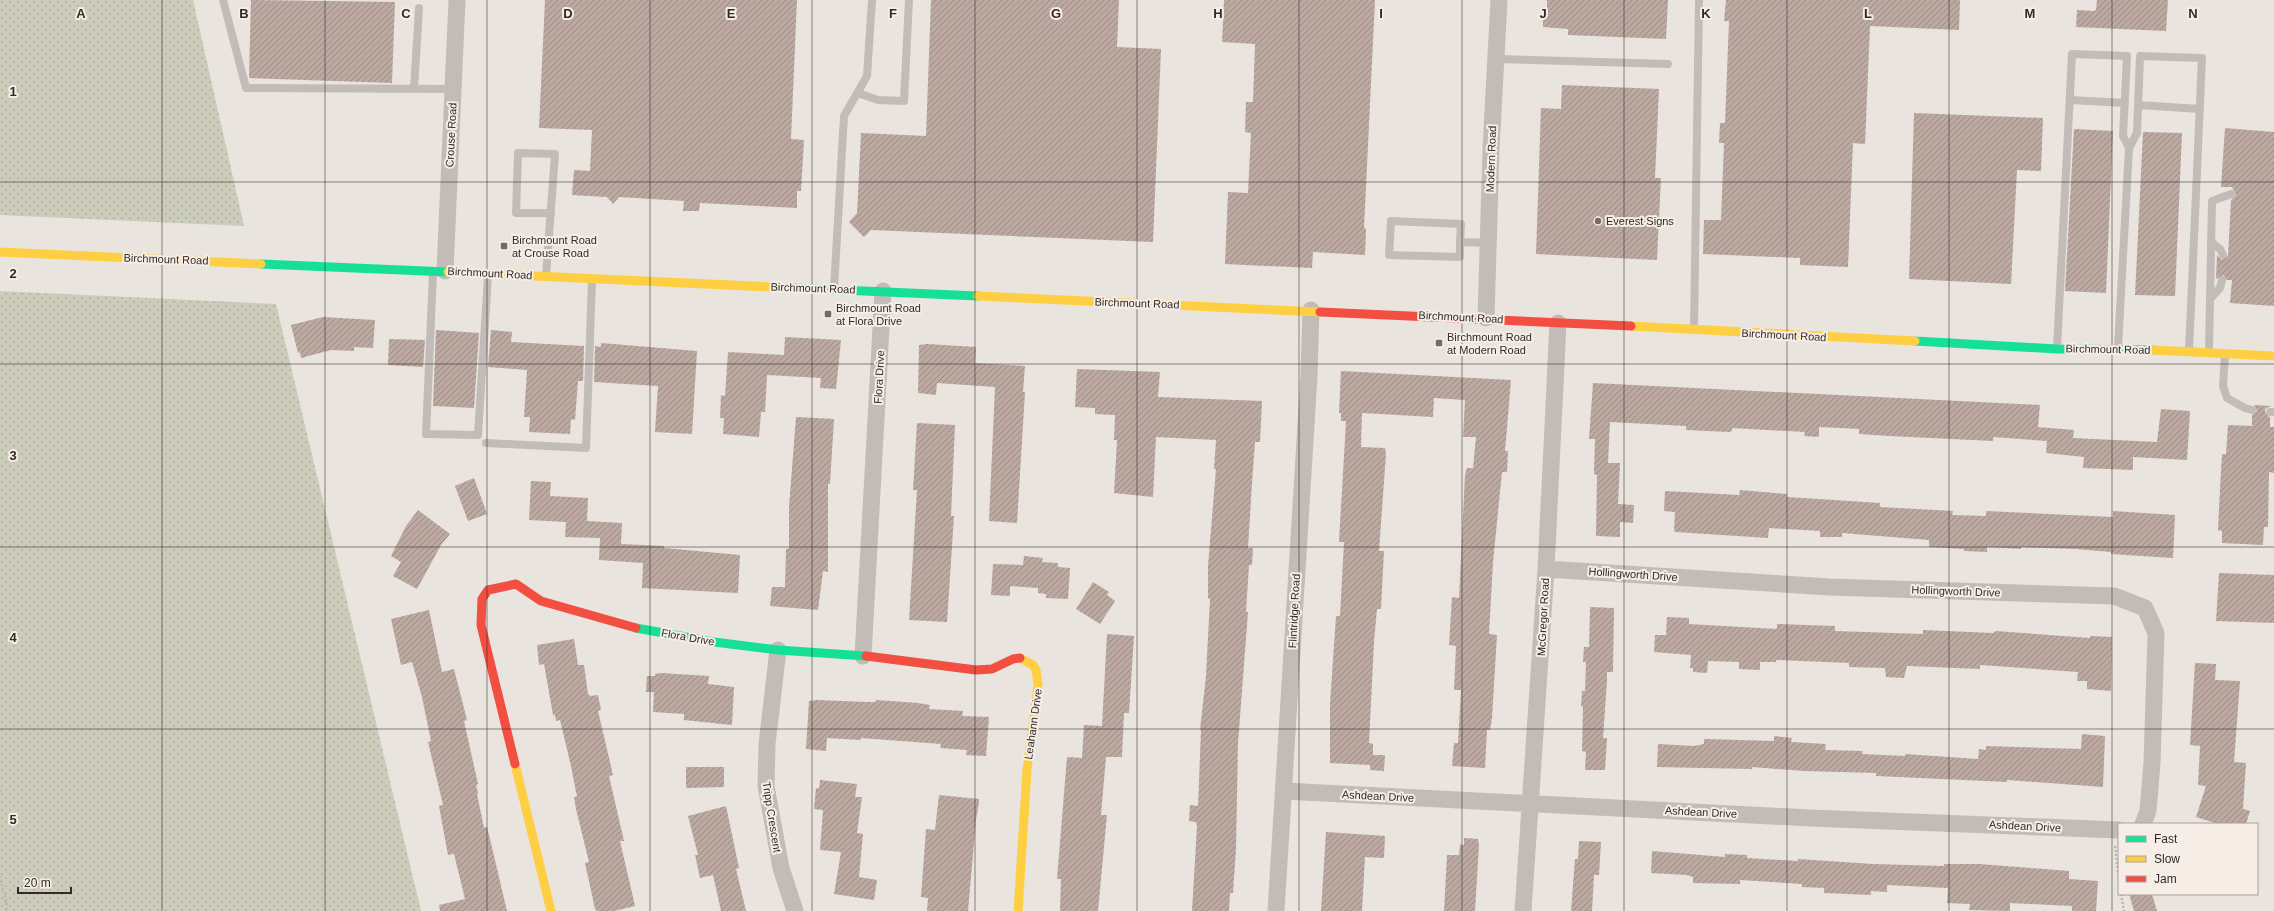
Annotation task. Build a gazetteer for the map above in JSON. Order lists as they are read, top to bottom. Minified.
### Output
{"streets":{"main road":["Birchmount Road","Flora Drive","Leahann Drive"],"street":["Crouse Road","Modern Road","Hollingworth Drive","Flintridge Road","McGregor Road","Ashdean Drive","Tripp Crescent"]},"crossings":[["Crouse Road","Birchmount Road"],["Modern Road","Birchmount Road"],["Birchmount Road","Flora Drive"],["Birchmount Road","Flintridge Road"],["Birchmount Road","McGregor Road"],["Flora Drive","Leahann Drive"],["Flora Drive","Tripp Crescent"],["Hollingworth Drive","McGregor Road"],["Flintridge Road","Ashdean Drive"],["McGregor Road","Ashdean Drive"]],"places":{"other":["Everest Signs"],"transit":["Birchmount Road at Crouse Road","Birchmount Road at Flora Drive","Birchmount Road at Modern Road"]},"legend":["Fast","Slow","Jam"],"scale_bar":"20 m","grid":{"columns":["A","B","C","D","E","F","G","H","I","J","K","L","M","N"],"rows":["1","2","3","4","5"]}}
